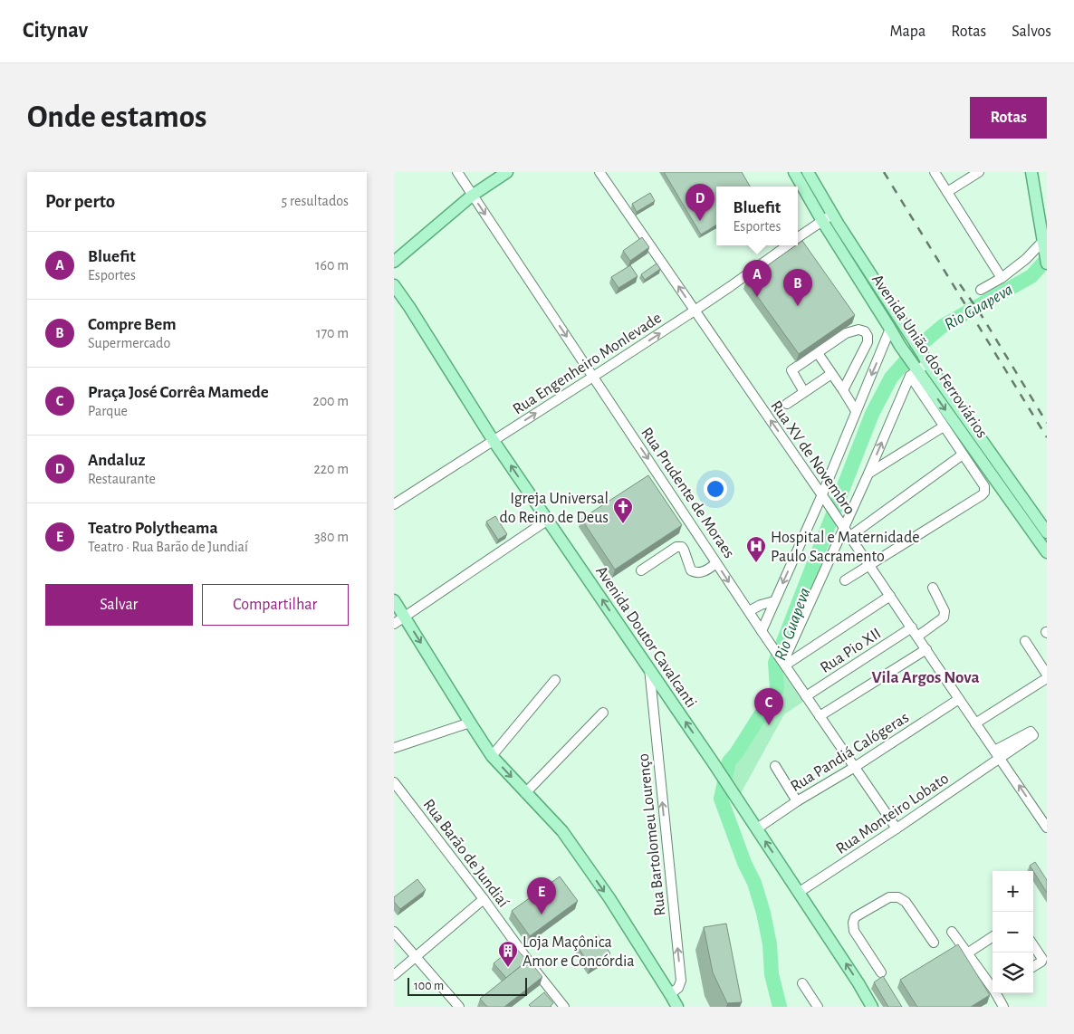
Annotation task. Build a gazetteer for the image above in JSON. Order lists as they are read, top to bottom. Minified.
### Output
{"streets":{"main road":["Avenida União dos Ferroviários","Avenida Doutor Cavalcanti"],"street":["Rua Engenheiro Monlevade","Rua XV de Novembro","Rua Prudente de Moraes","Rua Pio XII","Rua Pandiá Calógeras","Rua Monteiro Lobato","Rua Bartolomeu Lourenço","Rua Barão de Jundiaí"]},"crossings":[["Avenida União dos Ferroviários","Rua Engenheiro Monlevade"],["Rua Engenheiro Monlevade","Rua XV de Novembro"],["Rua Engenheiro Monlevade","Rua Prudente de Moraes"],["Rua Engenheiro Monlevade","Avenida Doutor Cavalcanti"],["Rua XV de Novembro","Rua Pio XII"],["Rua XV de Novembro","Rua Pandiá Calógeras"],["Rua XV de Novembro","Rua Monteiro Lobato"],["Rua Prudente de Moraes","Rua Pio XII"],["Rua Prudente de Moraes","Rua Pandiá Calógeras"],["Rua Prudente de Moraes","Rua Monteiro Lobato"],["Avenida Doutor Cavalcanti","Rua Pandiá Calógeras"],["Avenida Doutor Cavalcanti","Rua Monteiro Lobato"],["Avenida Doutor Cavalcanti","Rua Bartolomeu Lourenço"]],"one_way":["Rua Engenheiro Monlevade","Rua XV de Novembro","Rua Prudente de Moraes","Avenida Doutor Cavalcanti","Rua Bartolomeu Lourenço"],"districts":["Vila Argos Nova"],"water":["Rio Guapeva"],"places":{"church":["Igreja Universal do Reino de Deus"],"hospital":["Hospital e Maternidade Paulo Sacramento"],"building":["Loja Maçônica Amor e Concórdia"]},"scale_bar":"100 m","page":{"header":"Citynav","nav":["Mapa","Rotas","Salvos"],"buttons":["Rotas",["Salvar","Compartilhar"]],"title":"Onde estamos","heading":["Por perto","5 resultados"],"pins":["D","A","B","C","E"],"popup":["Bluefit","Esportes"],"list":[{"mark":"A","name":"Bluefit","note":"Esportes","value":"160 m"},{"mark":"B","name":"Compre Bem","note":"Supermercado","value":"170 m"},{"mark":"C","name":"Praça José Corrêa Mamede","note":"Parque","value":"200 m"},{"mark":"D","name":"Andaluz","note":"Restaurante","value":"220 m"},{"mark":"E","name":"Teatro Polytheama","note":"Teatro · Rua Barão de Jundiaí","value":"380 m"}],"map_buttons":["+","−"],"scale":"100 m"}}
